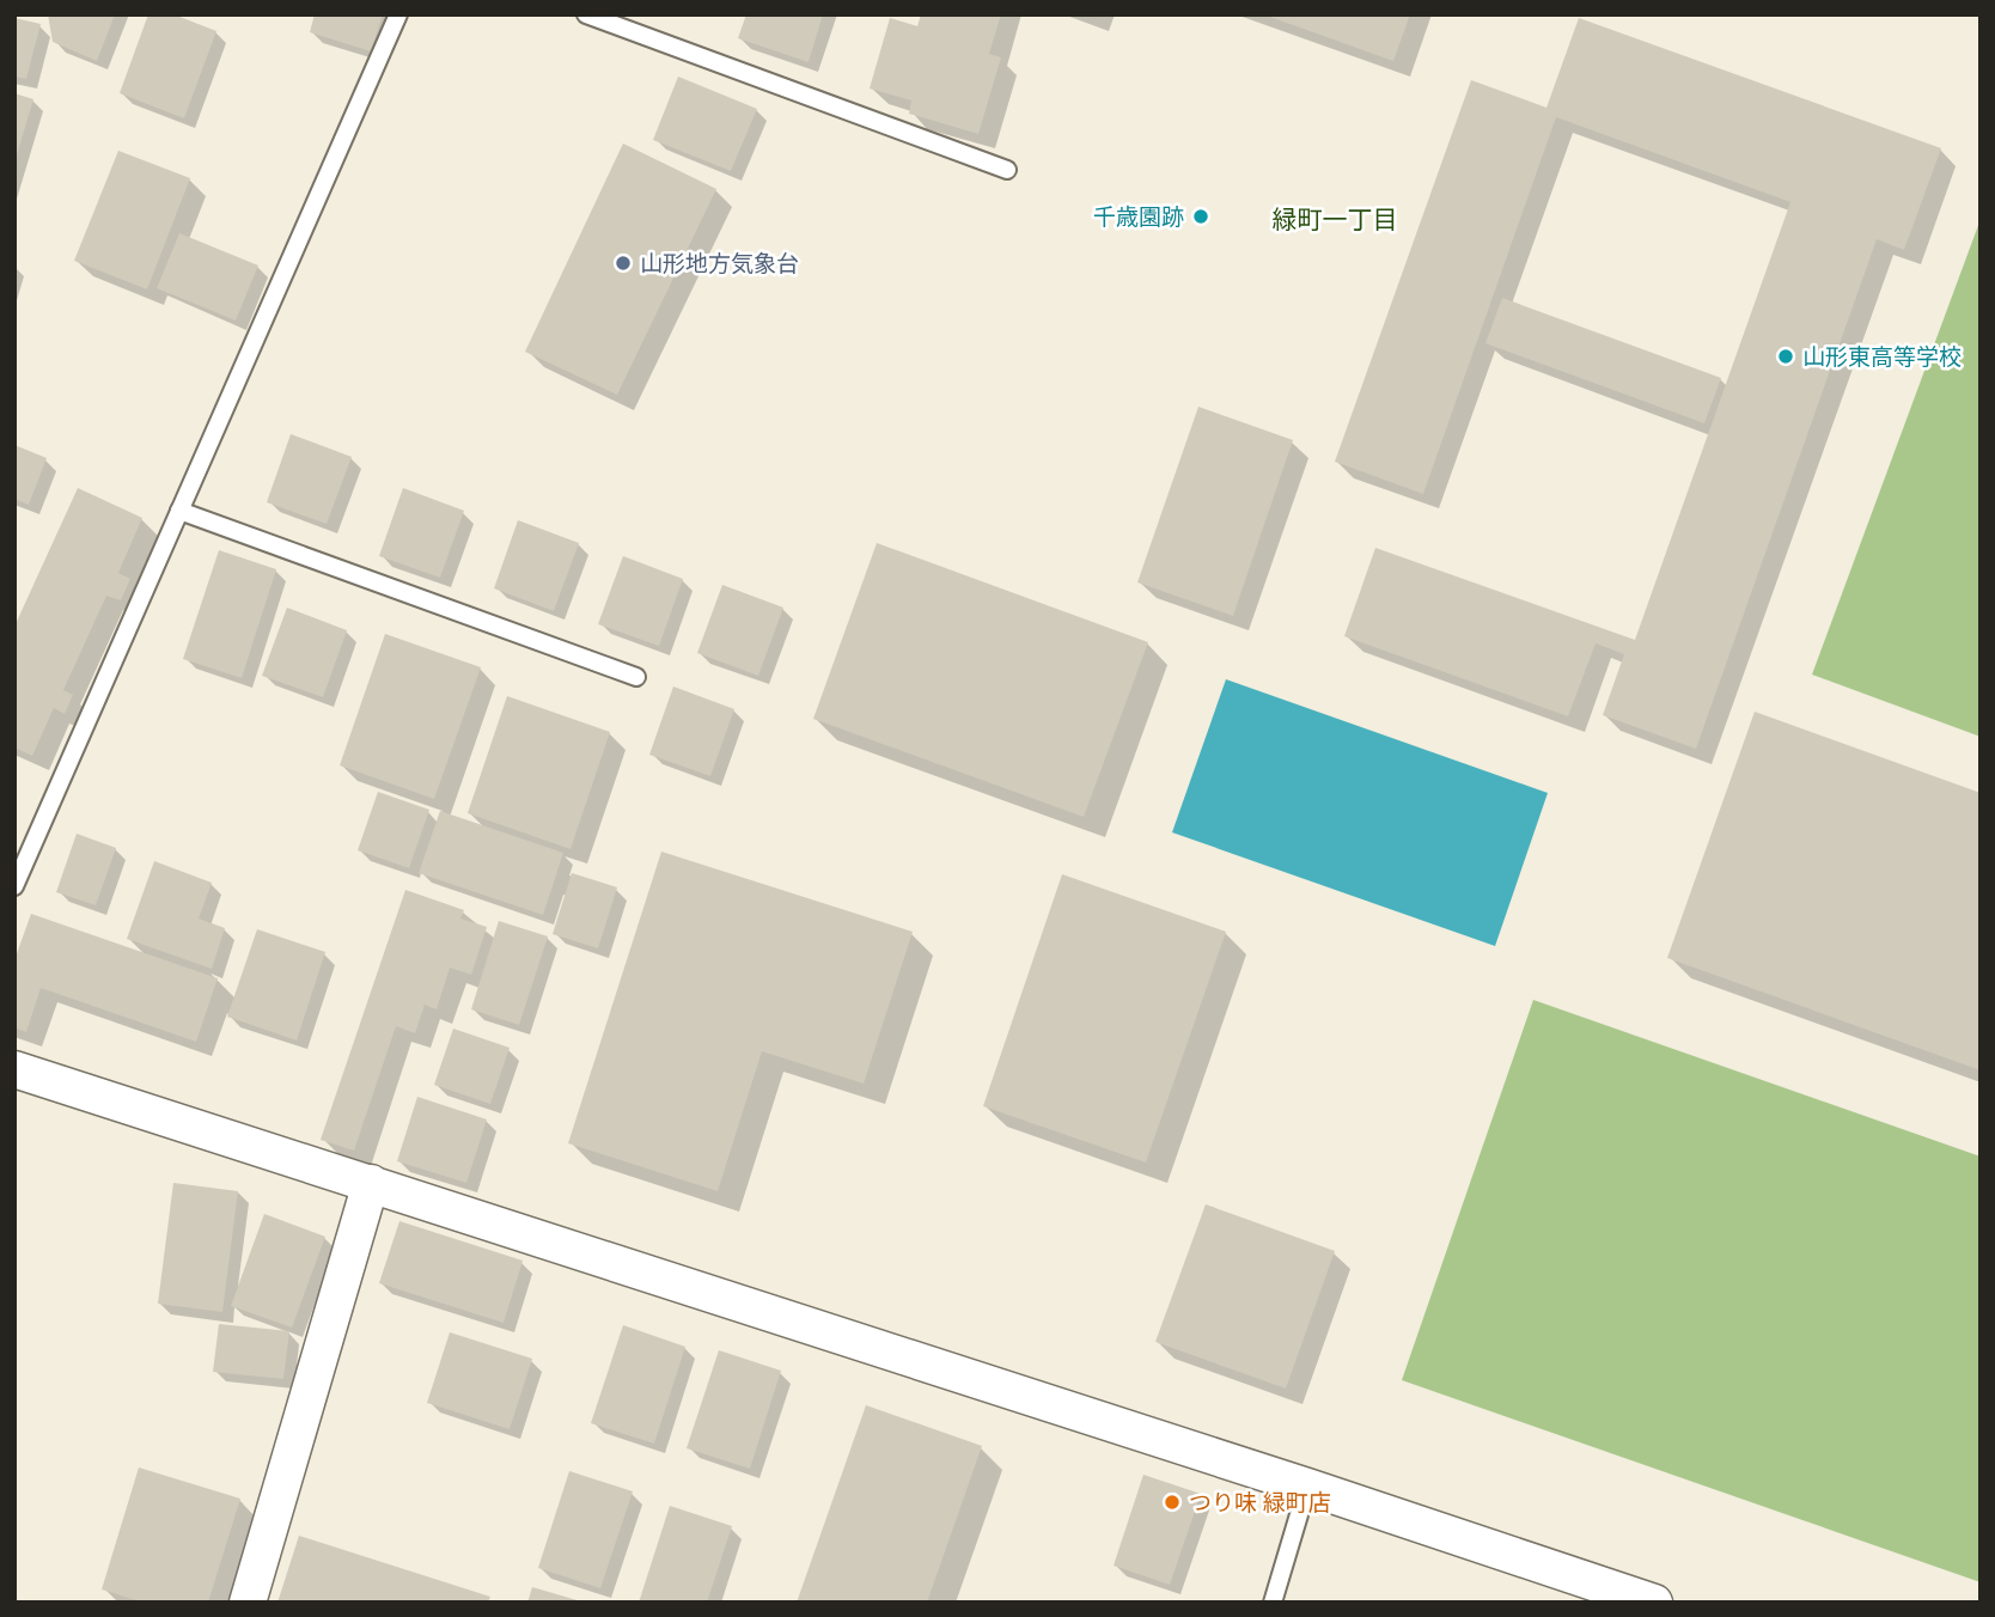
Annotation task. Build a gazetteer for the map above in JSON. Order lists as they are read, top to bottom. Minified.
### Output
{"districts":["緑町一丁目"],"places":["千歳園跡","山形地方気象台","山形東高等学校","つり味 緑町店"]}
